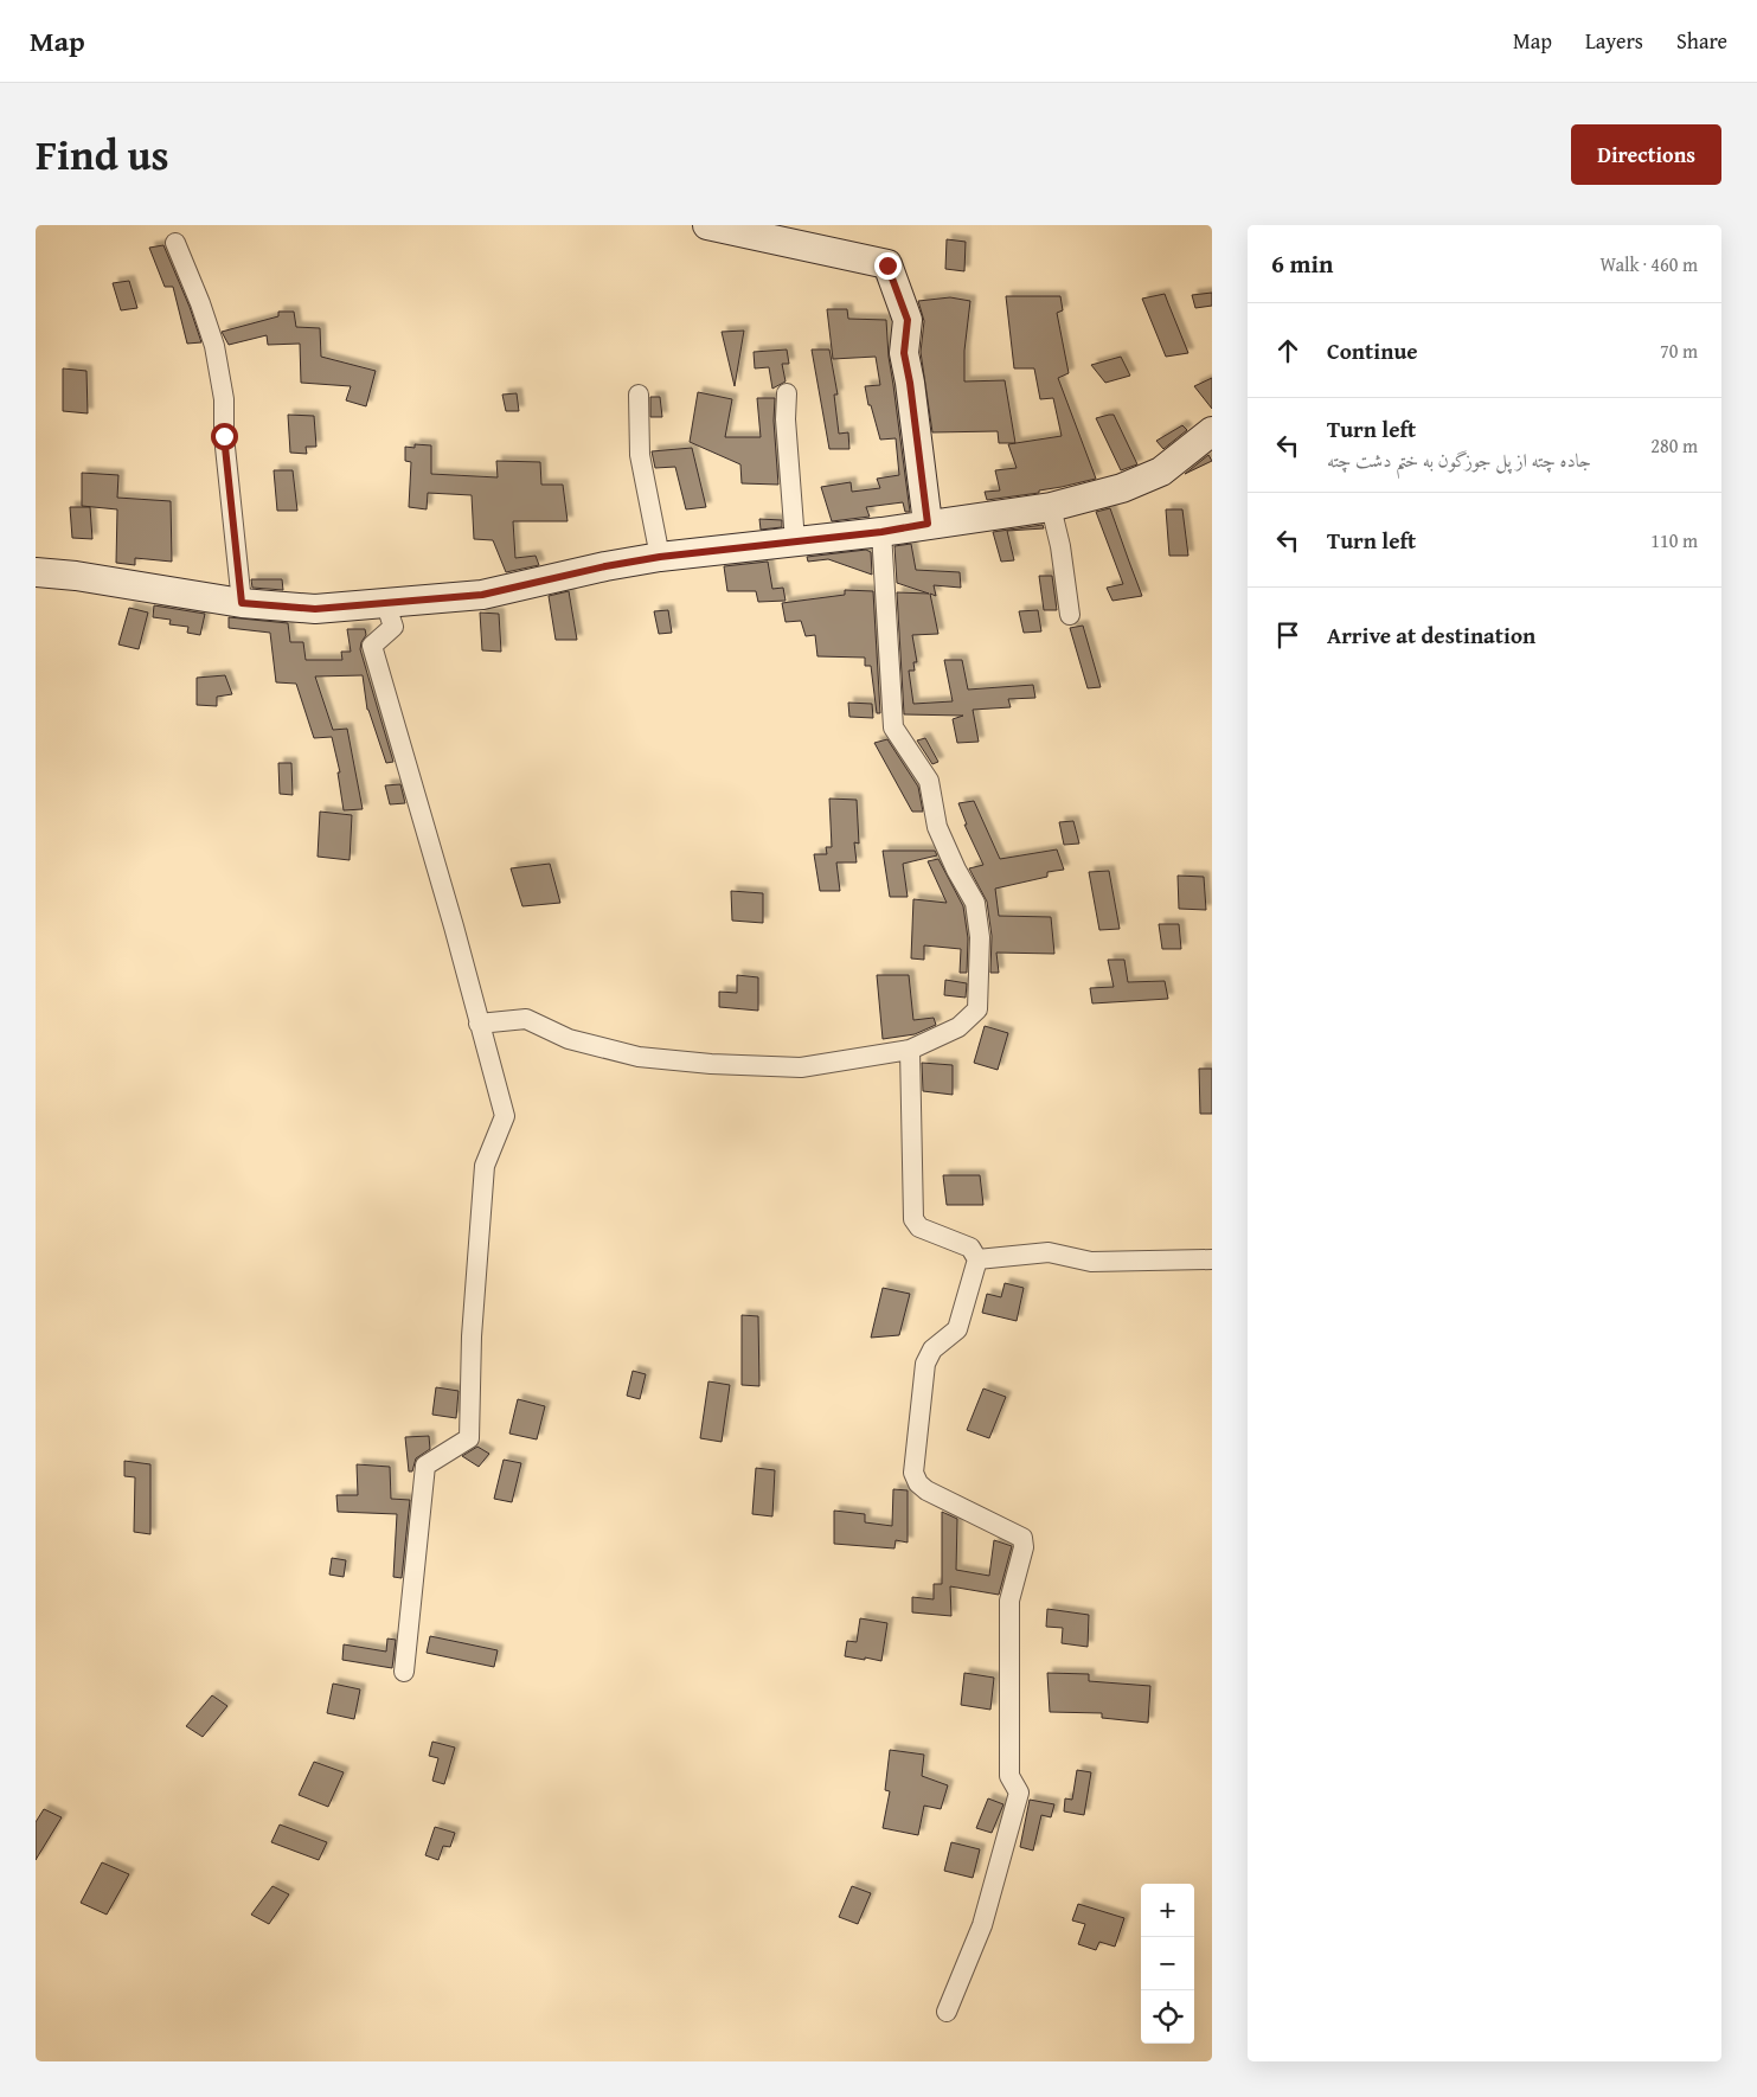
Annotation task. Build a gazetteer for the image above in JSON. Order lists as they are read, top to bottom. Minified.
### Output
{"page":{"header":"Map","nav":["Map","Layers","Share"],"title":"Find us","buttons":"Directions","heading":["6 min","Walk · 460 m"],"list":[["Continue","70 m"],["Turn left","جاده چته از پل جوزگون به ختم دشت چته","280 m"],["Turn left","110 m"],"Arrive at destination"],"map_buttons":["+","−"]}}
